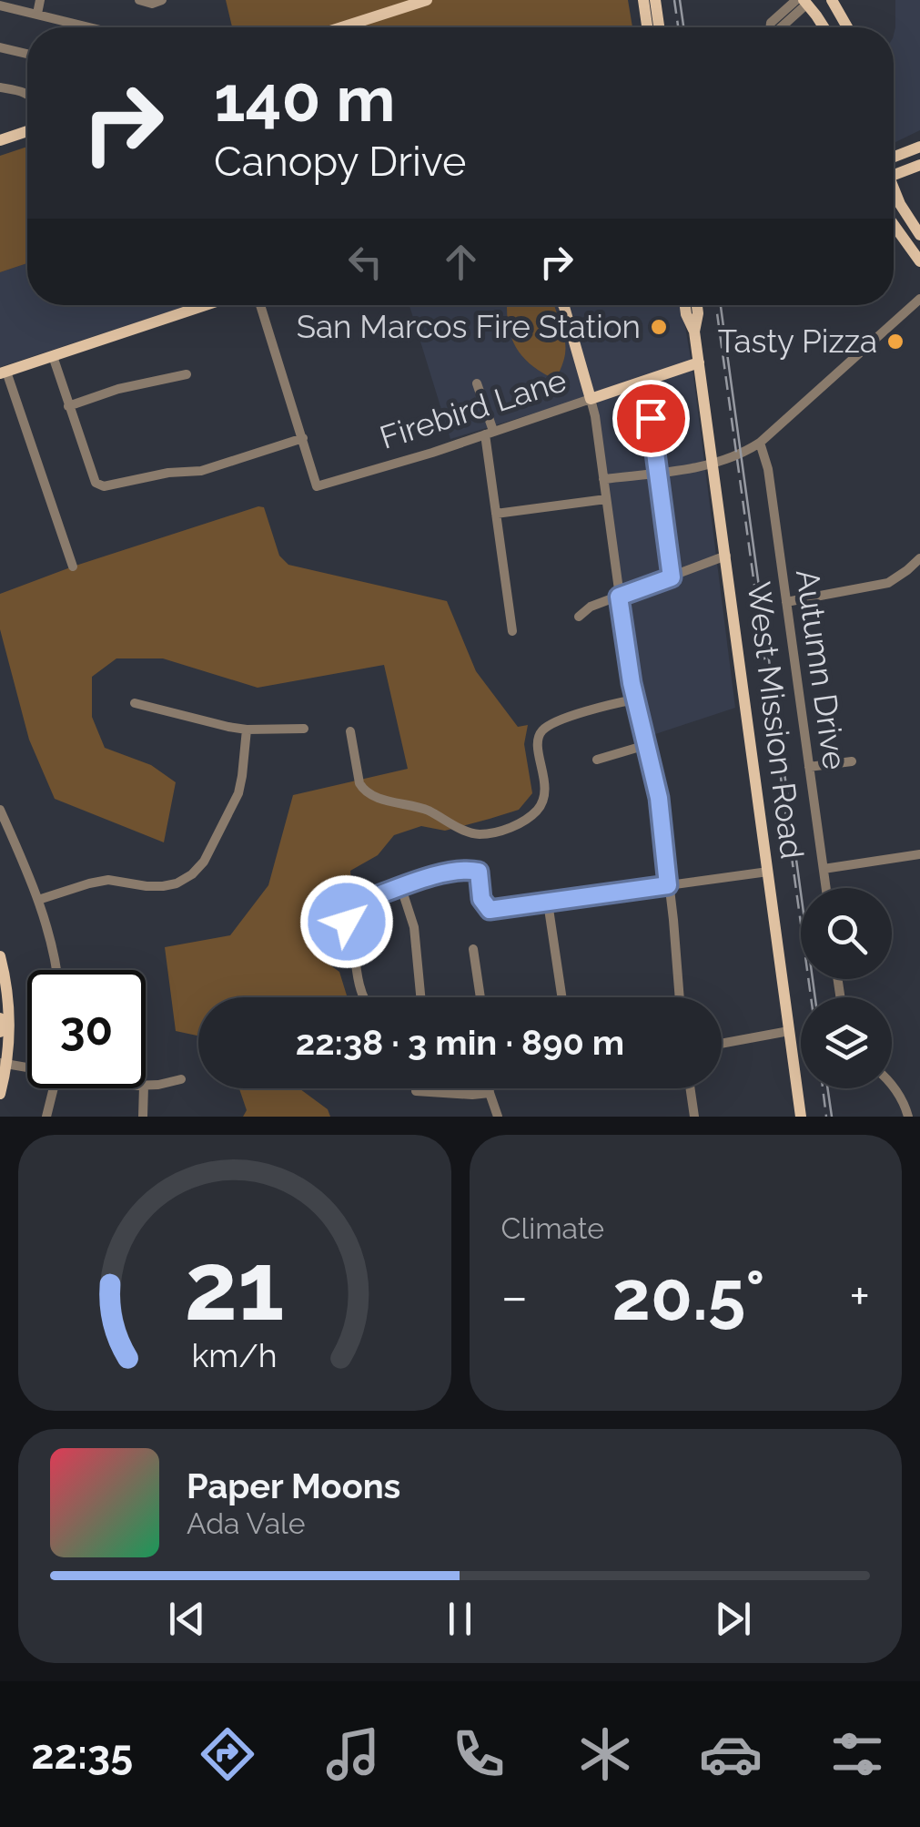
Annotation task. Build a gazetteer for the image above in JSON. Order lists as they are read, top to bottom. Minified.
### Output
{"streets":{"main road":["Firebird Lane","West Mission Road"],"street":["Autumn Drive"]},"crossings":[["Firebird Lane","West Mission Road"]],"places":["San Marcos Fire Station","Tasty Pizza"],"page":{"turn":["140 m","Canopy Drive"],"limit":"30","trip":"22:38 · 3 min · 890 m","tile":"Climate","heat":["−","20.5°","+"],"song":["Paper Moons","Ada Vale"],"tabs":"22:35","gauge":["21","km/h"]}}
